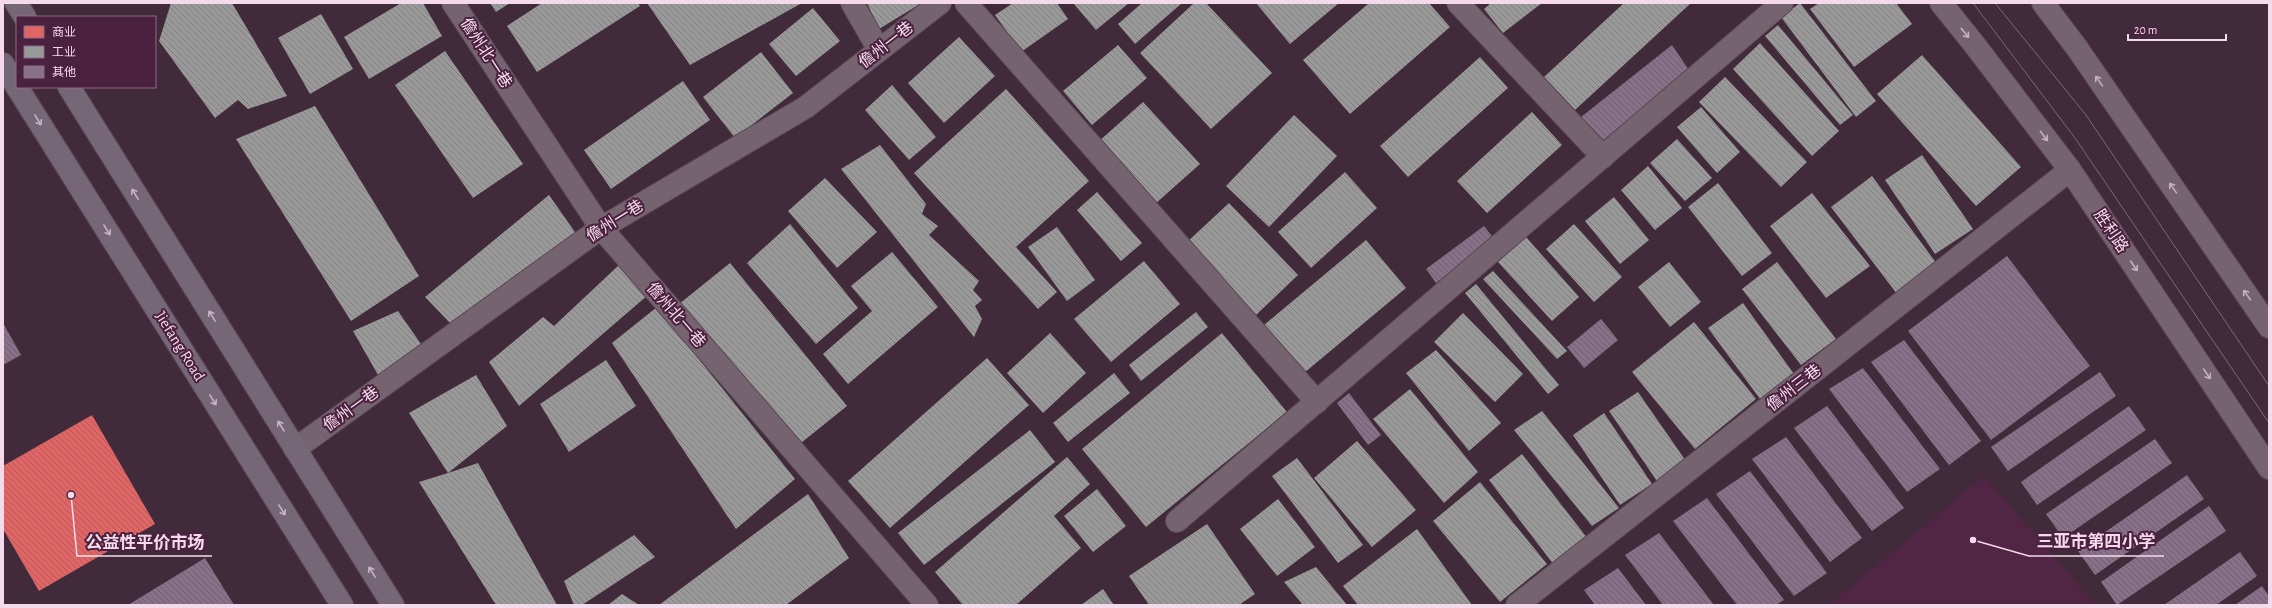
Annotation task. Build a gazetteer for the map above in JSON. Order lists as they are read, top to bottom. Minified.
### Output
{"streets":{"main road":["Jiefang Road"],"street":["儋州一巷","儋州北一巷","胜利路","儋州三巷"]},"crossings":[["儋州一巷","儋州北一巷"],["胜利路","儋州三巷"]],"places":["公益性平价市场","三亚市第四小学"],"legend":["商业","工业","其他"],"scale_bar":"20 m"}
